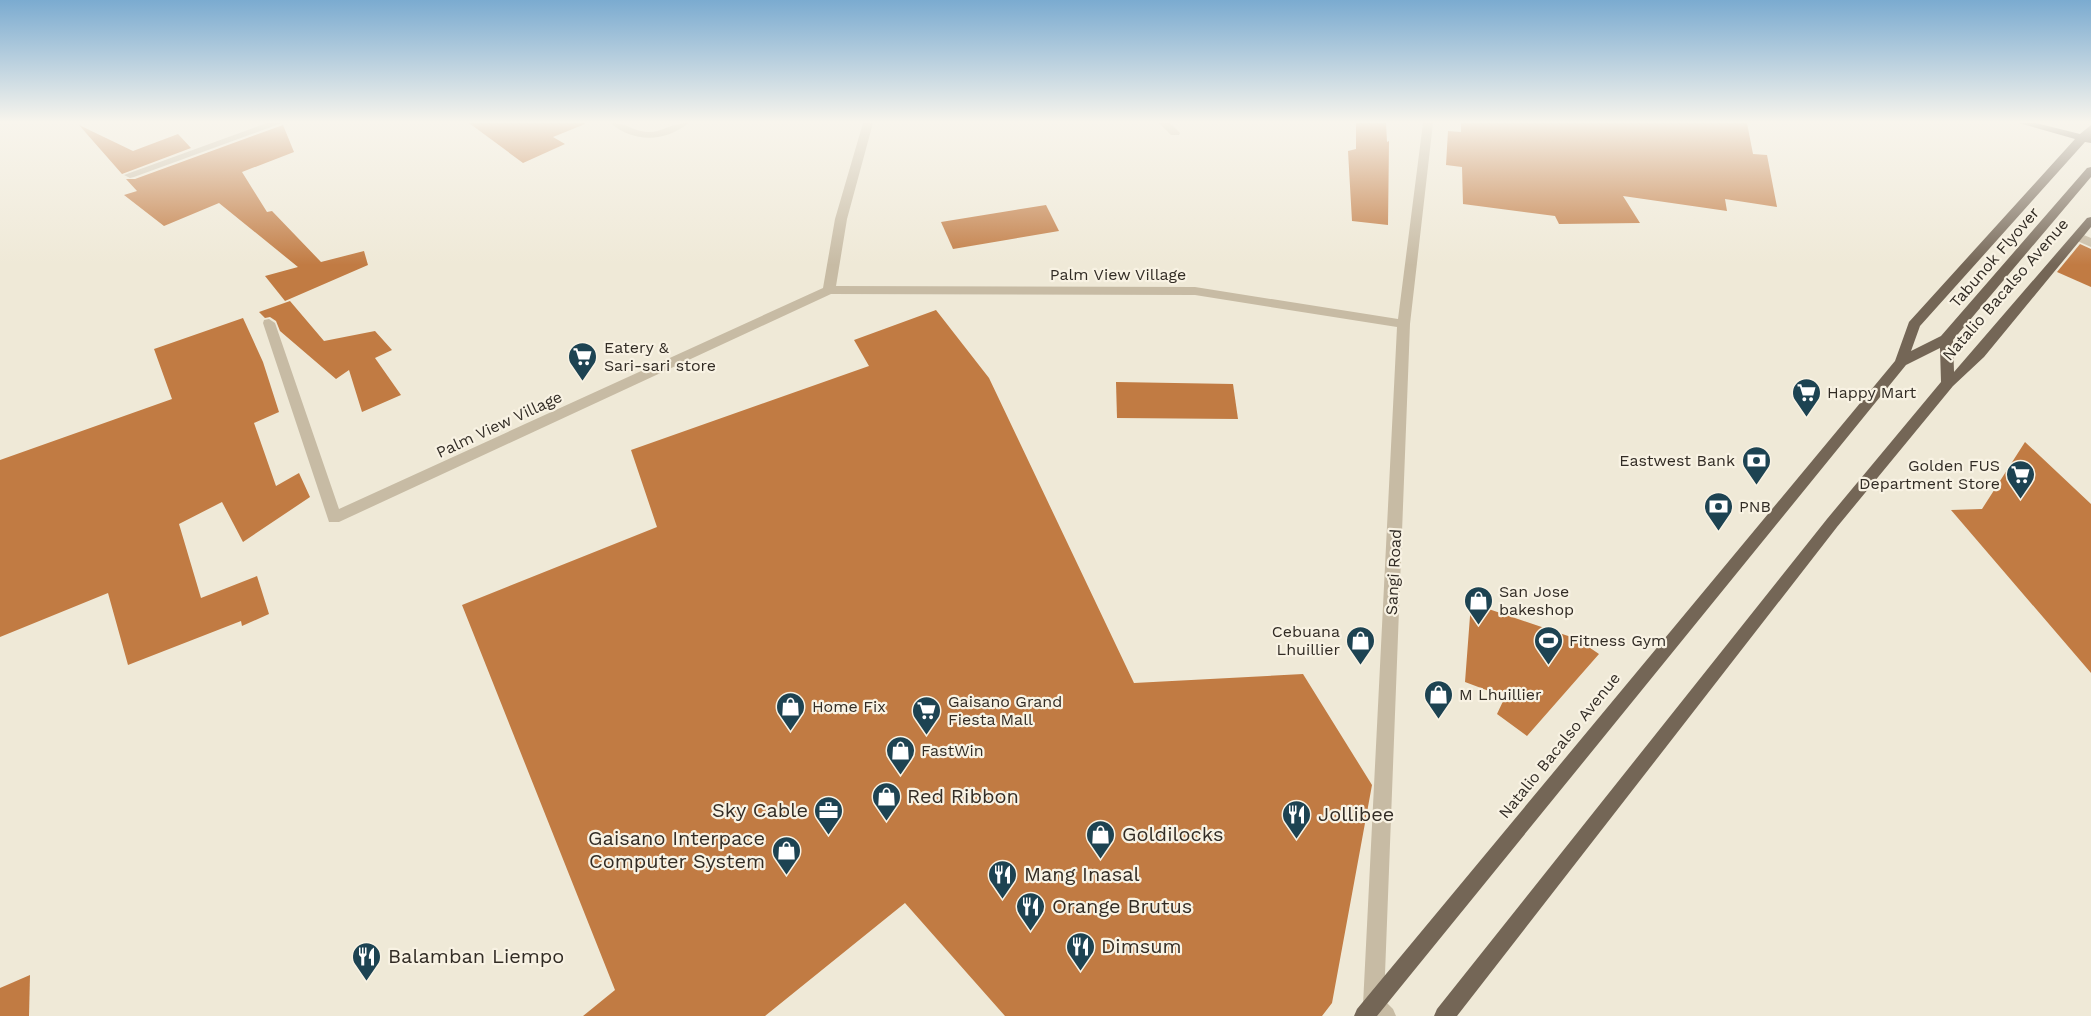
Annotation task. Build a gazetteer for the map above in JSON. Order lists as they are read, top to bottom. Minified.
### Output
{"streets":{"main road":["Tabunok Flyover","Natalio Bacalso Avenue"],"street":["Palm View Village","Sangi Road"]},"crossings":[["Tabunok Flyover","Natalio Bacalso Avenue"],["Palm View Village","Sangi Road"],["Natalio Bacalso Avenue","Sangi Road"]],"places":{"supermarket":["Eatery & Sari-sari store","Happy Mart","Golden FUS Department Store","Gaisano Grand Fiesta Mall"],"bank":["Eastwest Bank","PNB"],"shop":["San Jose bakeshop","Cebuana Lhuillier","M Lhuillier","Home Fix","FastWin","Red Ribbon","Goldilocks","Gaisano Interpace Computer System"],"sports":["Fitness Gym"],"office":["Sky Cable"],"restaurant":["Jollibee","Mang Inasal","Orange Brutus","Dimsum","Balamban Liempo"]}}
